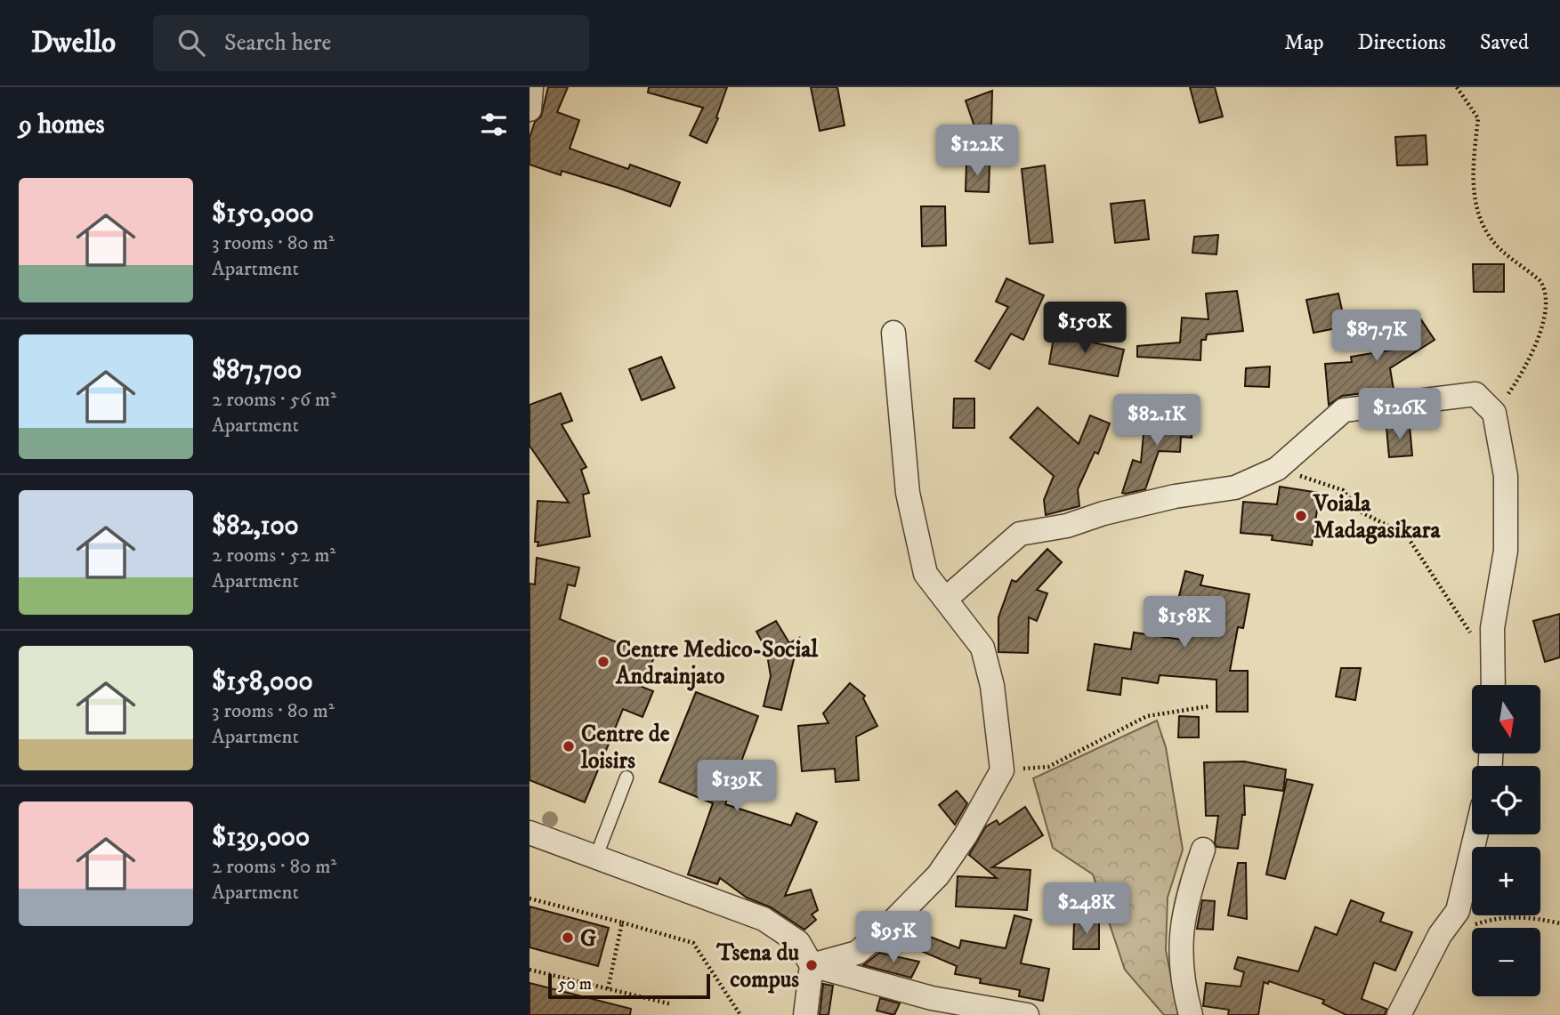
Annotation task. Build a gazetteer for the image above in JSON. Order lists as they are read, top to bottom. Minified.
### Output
{"places":["Voiala Madagasikara","Centre Medico-Social Andrainjato","Centre de loisirs","G","Tsena du compus"],"scale_bar":"50 m","north":"bottom","page":{"header":"Dwello","search":"Search here","nav":["Map","Directions","Saved"],"heading":"9 homes","price":["$122K","$150K","$87.7K","$126K","$82.1K","$158K","$139K","$248K","$95K"],"list":[{"name":"$150,000","note":"3 rooms · 80 m² · Apartment"},{"name":"$87,700","note":"2 rooms · 56 m² · Apartment"},{"name":"$82,100","note":"2 rooms · 52 m² · Apartment"},{"name":"$158,000","note":"3 rooms · 80 m² · Apartment"},{"name":"$139,000","note":"2 rooms · 80 m² · Apartment"}],"map_buttons":["+","−"],"scale":"50 m"}}
